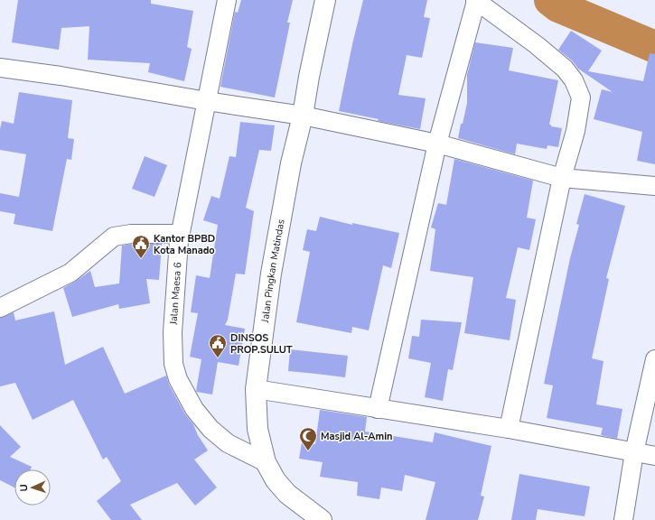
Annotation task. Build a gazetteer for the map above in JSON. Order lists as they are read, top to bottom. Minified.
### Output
{"streets":{"street":["Jalan Pingkan Matindas","Jalan Maesa 6"]},"crossings":[["Jalan Pingkan Matindas","Jalan Maesa 6"]],"places":{"public building":["Kantor BPBD Kota Manado","DINSOS PROP.SULUT"],"mosque":["Masjid Al-Amin"]},"north":"left"}
